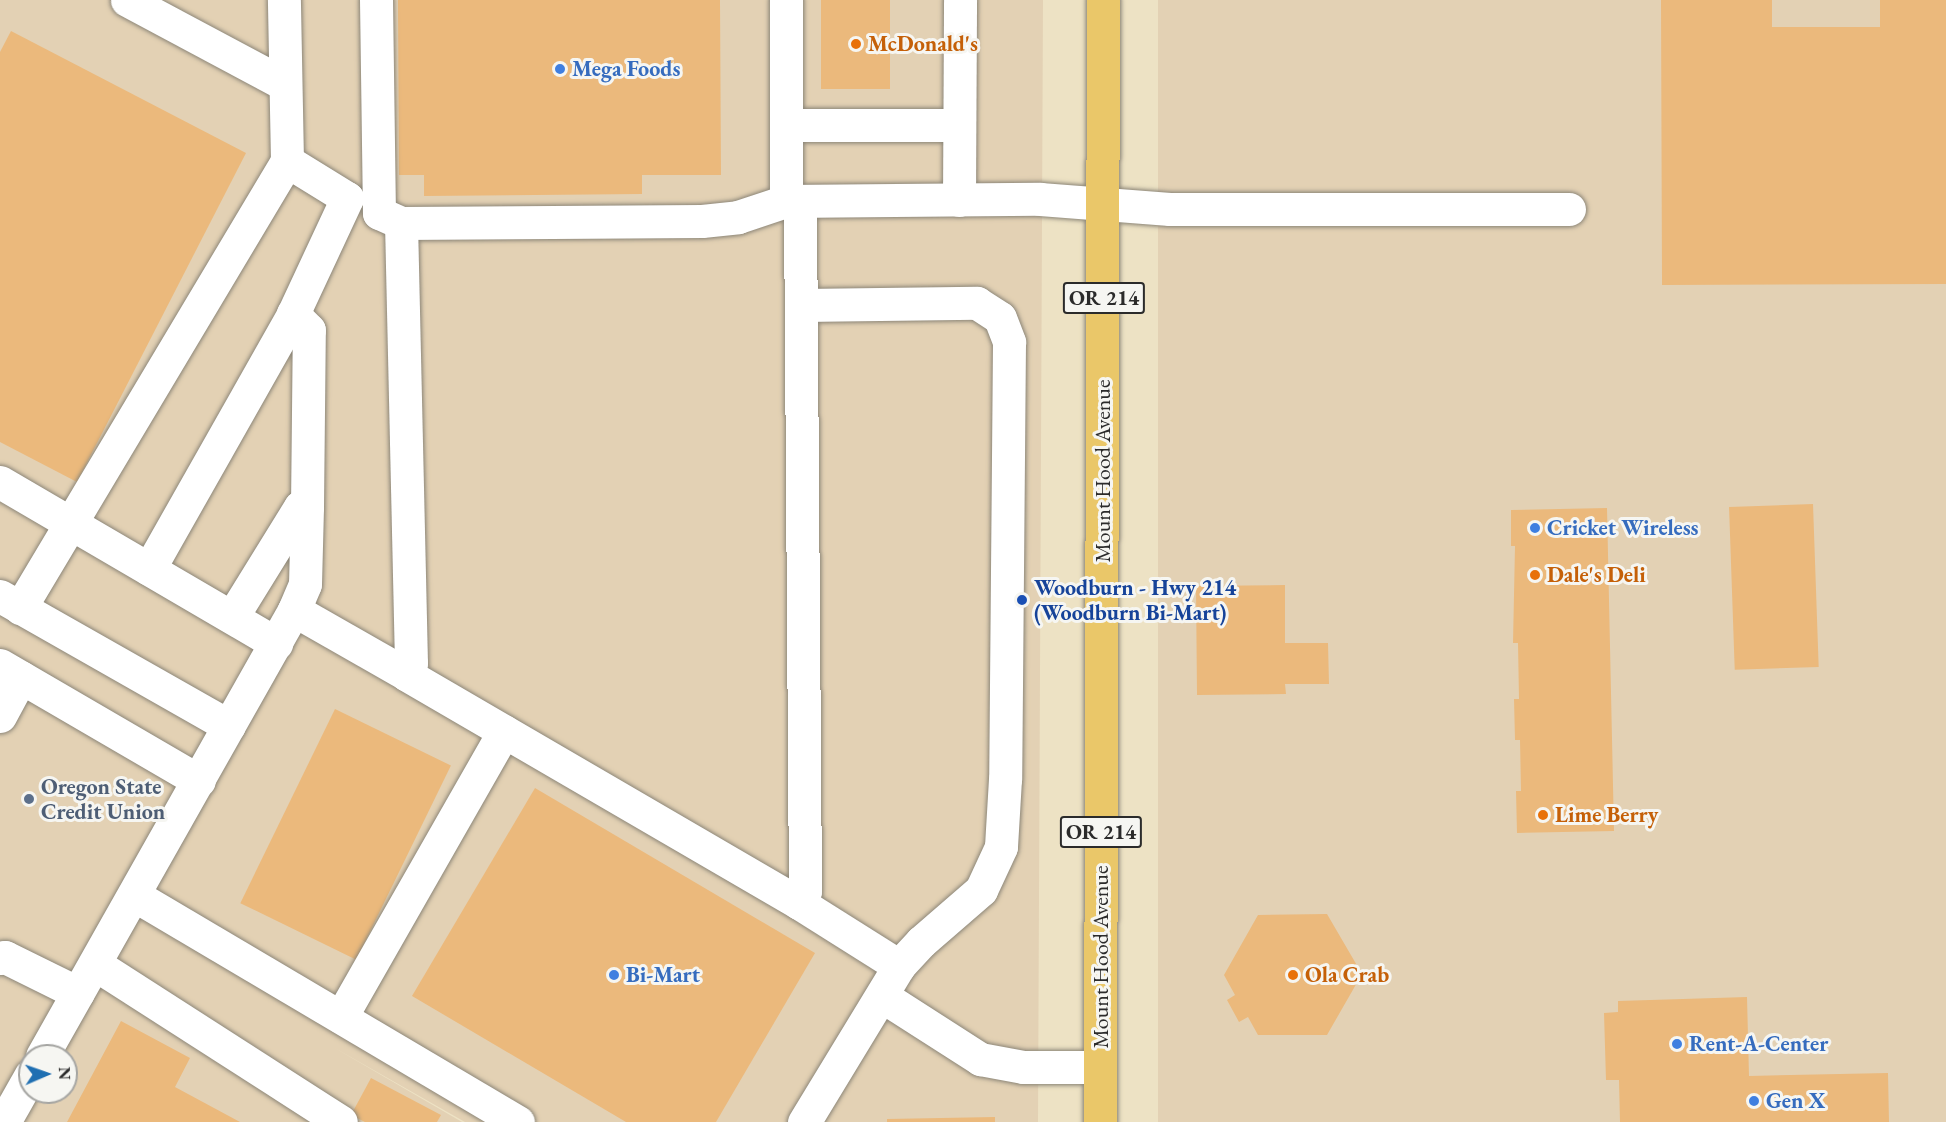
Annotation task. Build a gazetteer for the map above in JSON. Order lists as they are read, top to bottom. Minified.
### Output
{"streets":{"main road":["OR 214","Mount Hood Avenue"]},"places":["McDonald's","Mega Foods","Cricket Wireless","Dale's Deli","Woodburn - Hwy 214 (Woodburn Bi-Mart)","Oregon State Credit Union","Lime Berry","Bi-Mart","Ola Crab","Rent-A-Center","Gen X"],"north":"right"}
